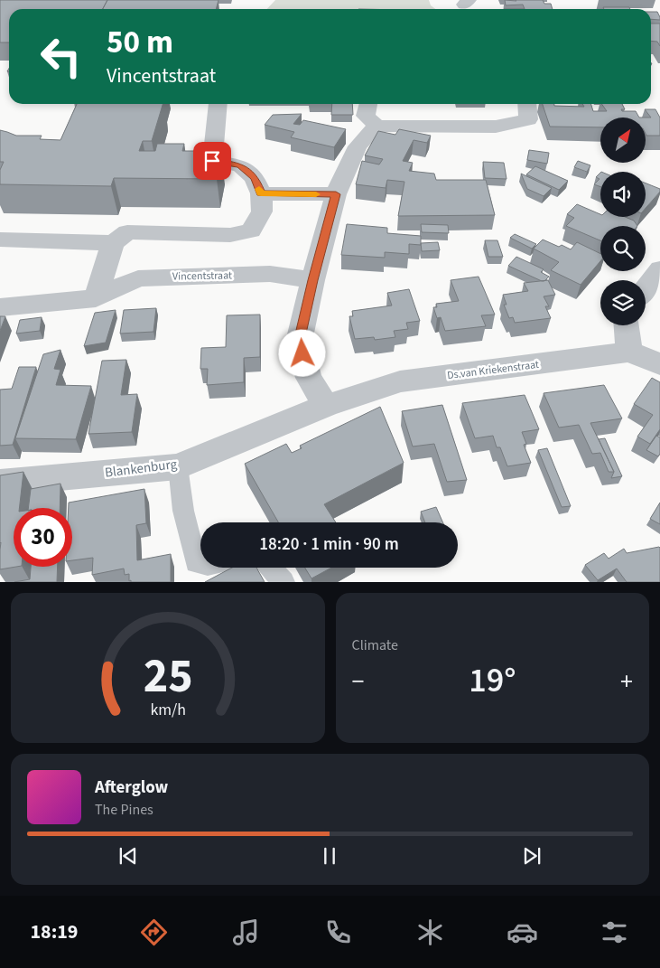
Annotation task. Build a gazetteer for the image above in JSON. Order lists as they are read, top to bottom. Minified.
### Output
{"streets":{"street":["Vincentstraat","Ds.van Kriekenstraat","Blankenburg"]},"crossings":[["Ds.van Kriekenstraat","Blankenburg"]],"north":"top right","page":{"turn":["50 m","Vincentstraat"],"limit":"30","trip":"18:20 · 1 min · 90 m","tile":"Climate","heat":["−","19°","+"],"song":["Afterglow","The Pines"],"tabs":"18:19","gauge":["25","km/h"]}}
